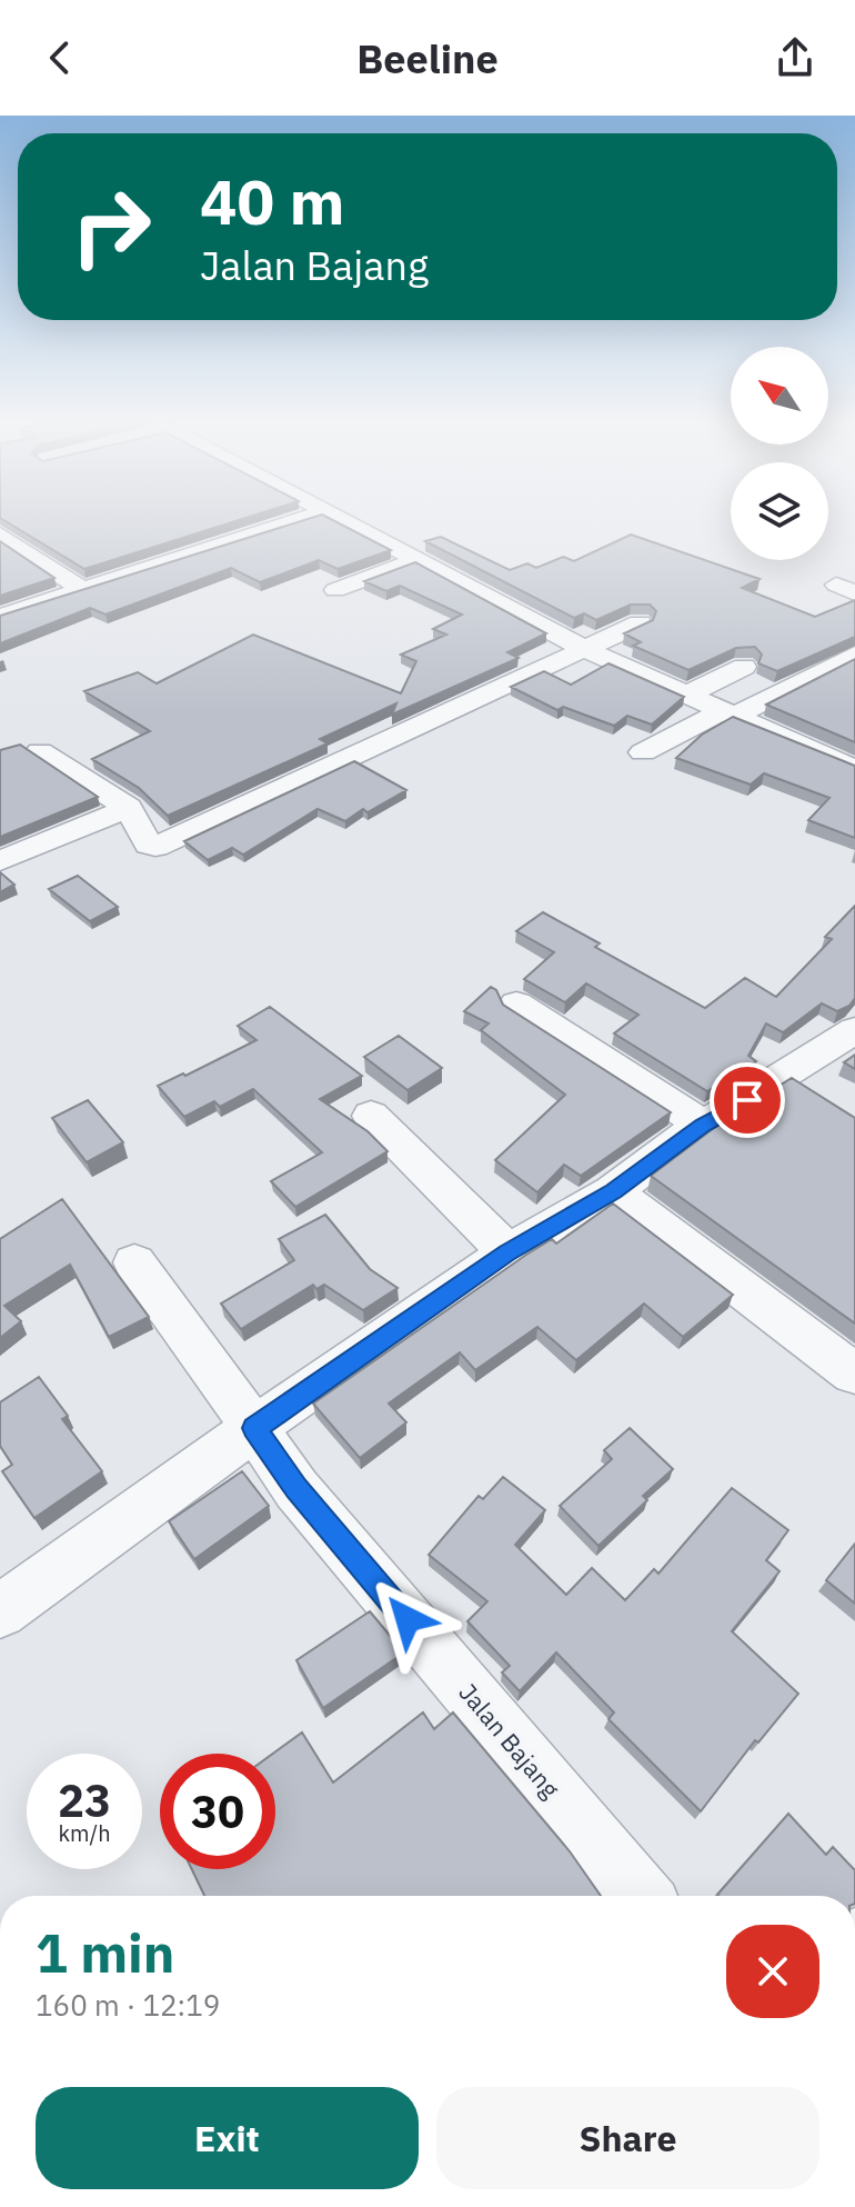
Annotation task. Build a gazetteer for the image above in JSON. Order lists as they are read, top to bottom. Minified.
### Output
{"streets":{"street":["Jalan Bajang"]},"north":"top left","page":{"header":"Beeline","turn":["40 m","Jalan Bajang"],"speed":"23 km/h","limit":"30","heading":["1 min","160 m · 12:19"],"buttons":["Exit","Share"]}}
